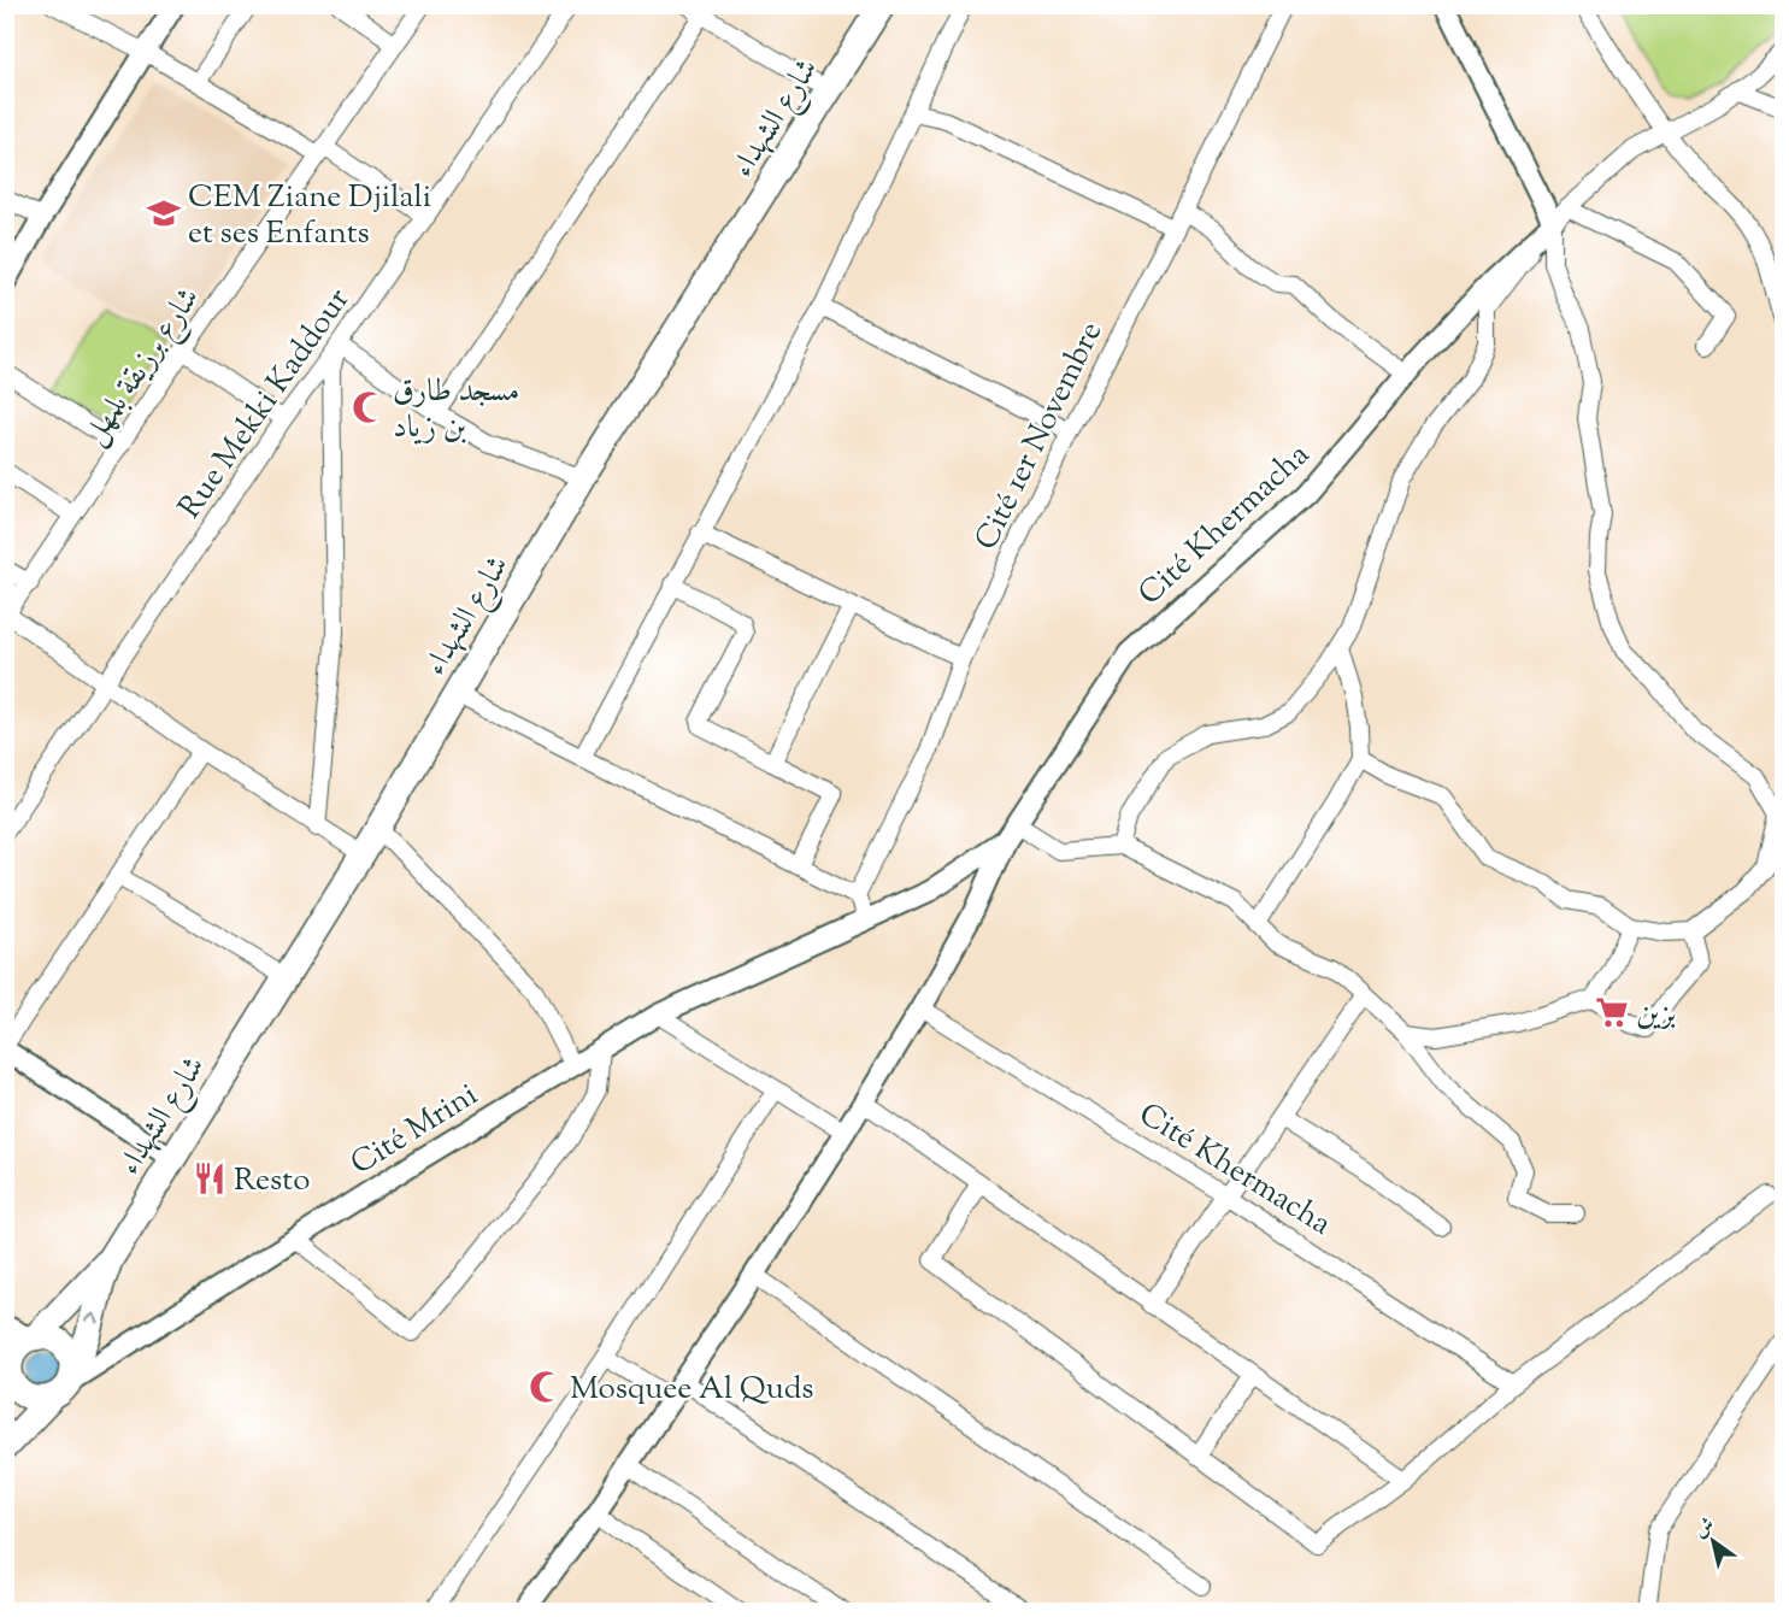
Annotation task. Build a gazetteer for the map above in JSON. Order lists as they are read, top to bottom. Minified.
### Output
{"streets":{"main road":["شارع الشهداء"],"street":["شارع برزيقة بلمهل","Rue Mekki Kaddour","Cité 1er Novembre","Cité Khermacha","Cité Mrini"]},"crossings":[["Cité Khermacha","Cité Mrini"]],"places":{"school or university":["CEM Ziane Djilali et ses Enfants"],"mosque":["مسجد طارق بن زياد","Mosquee Al Quds"],"supermarket":["بزين"],"restaurant":["Resto"]},"north":"top left"}
